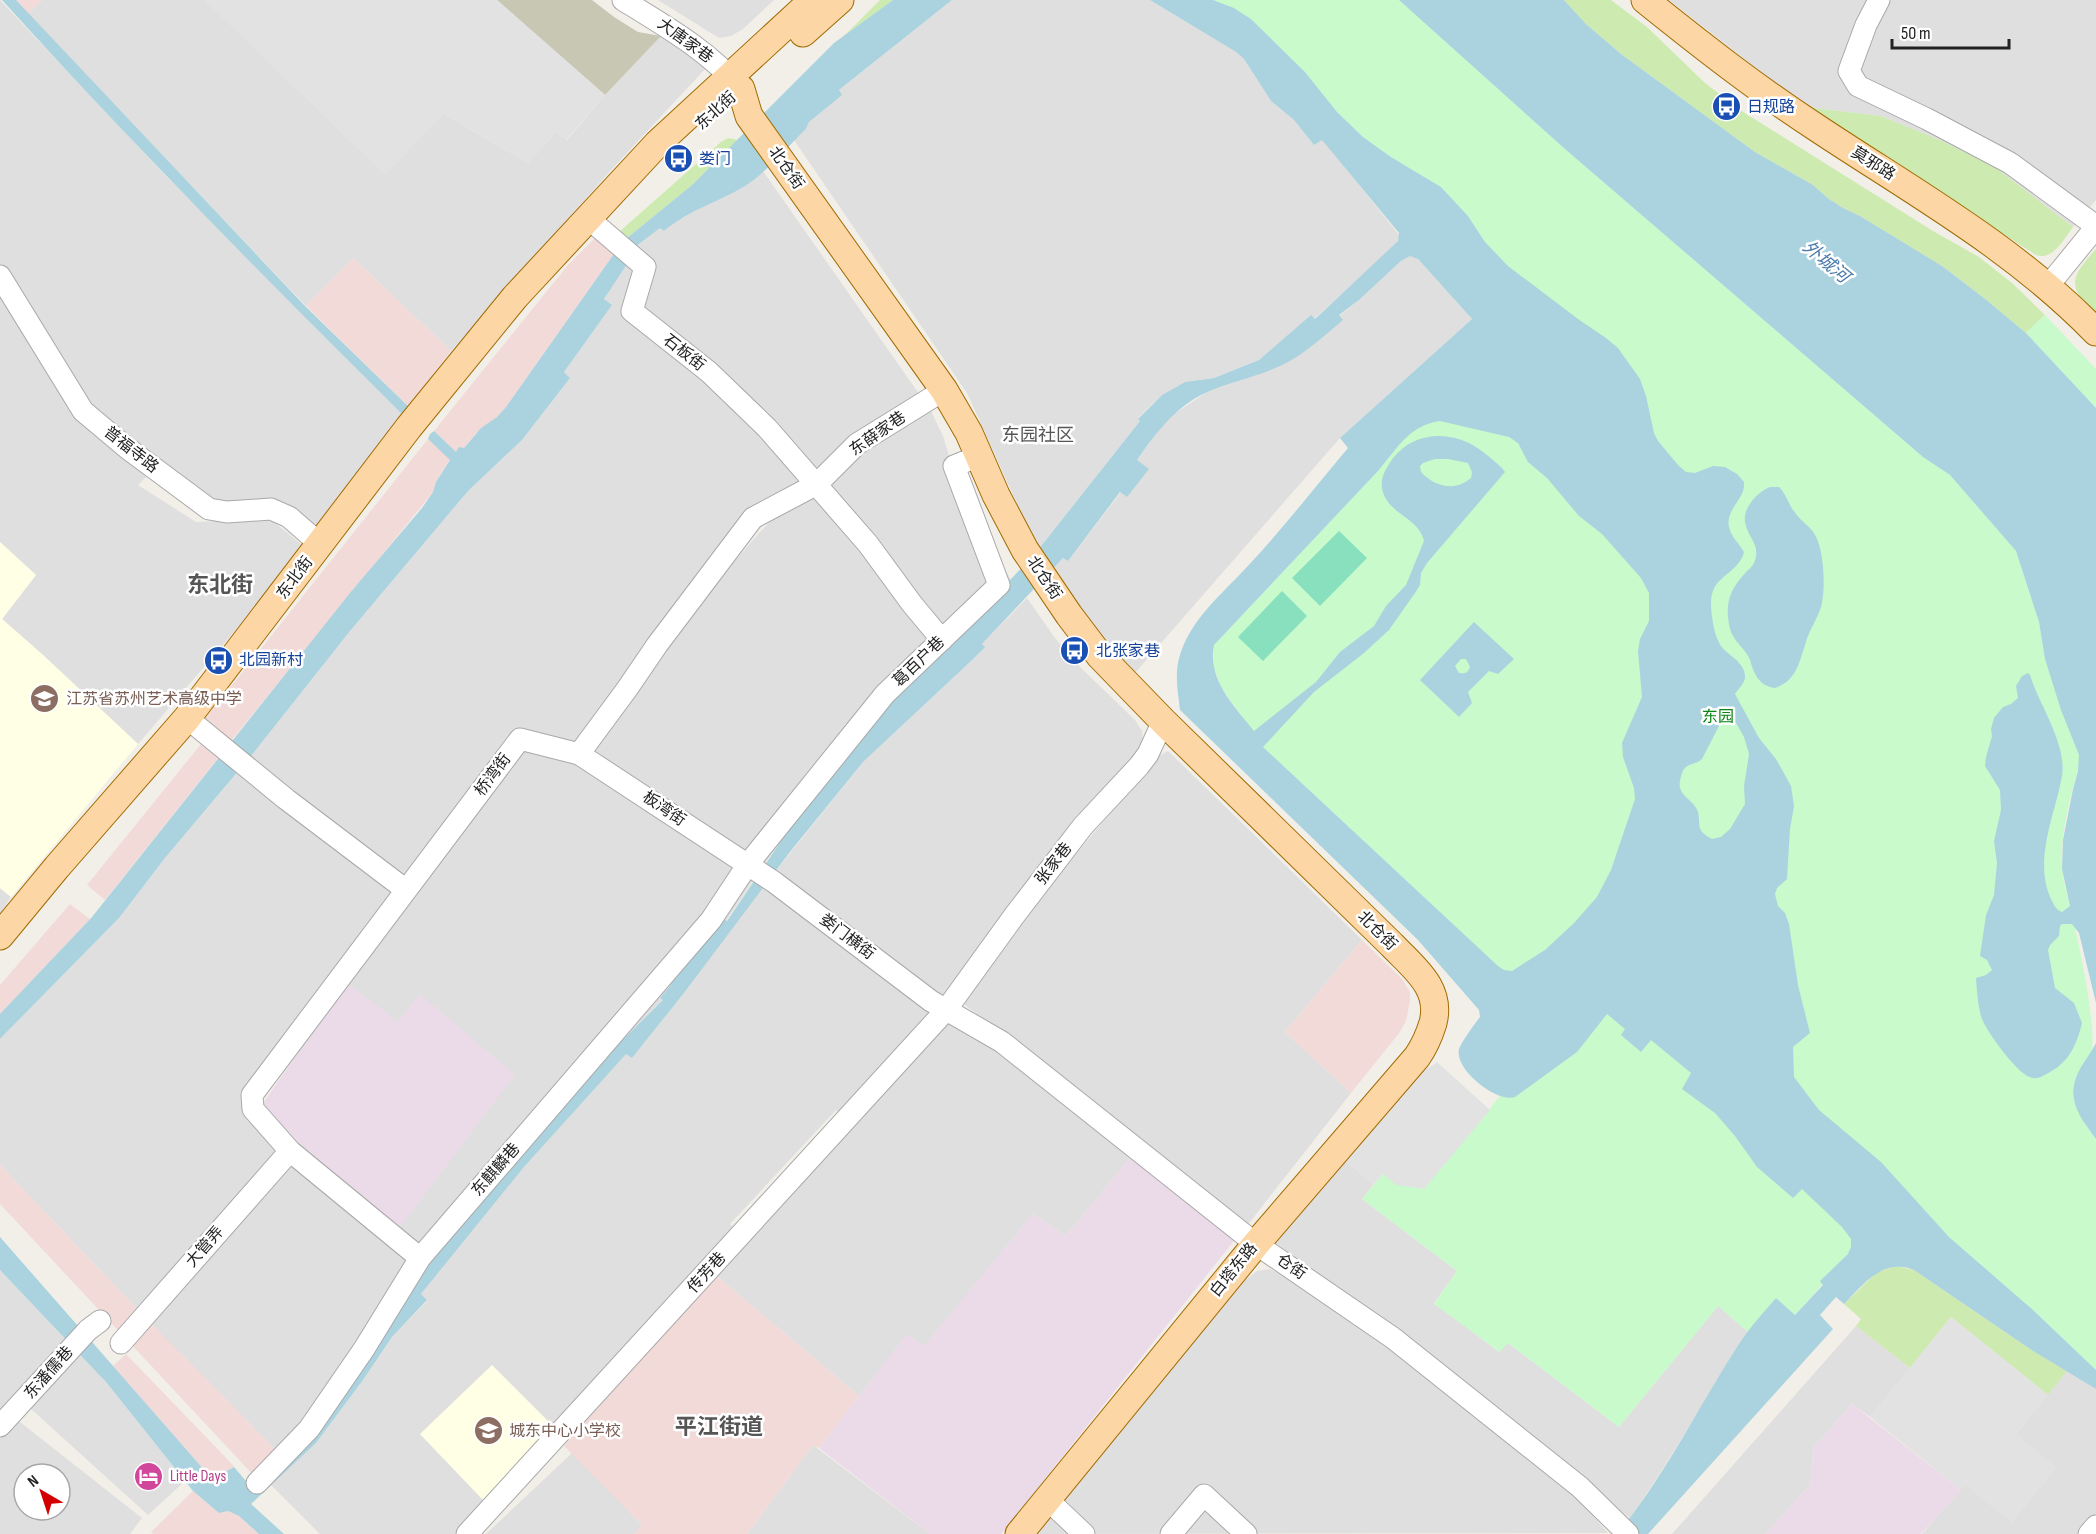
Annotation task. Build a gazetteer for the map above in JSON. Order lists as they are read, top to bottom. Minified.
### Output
{"streets":{"main road":["东北街","莫邪路","北仓街","白塔东路"],"street":["大唐家巷","石板街","东薛家巷","普福寺路","葛百户巷","桥湾街","板湾街","张家巷","娄门横街","东麒麟巷","大管弄","仓街","传芳巷","东潘儒巷"]},"crossings":[["大唐家巷","东北街"],["大唐家巷","北仓街"],["东北街","北仓街"],["东北街","石板街"],["东北街","普福寺路"],["北仓街","东薛家巷"],["北仓街","葛百户巷"],["北仓街","张家巷"],["北仓街","白塔东路"],["石板街","东薛家巷"],["葛百户巷","板湾街"],["葛百户巷","娄门横街"],["葛百户巷","东麒麟巷"],["桥湾街","板湾街"],["桥湾街","东麒麟巷"],["桥湾街","大管弄"],["板湾街","娄门横街"],["板湾街","东麒麟巷"],["张家巷","娄门横街"],["张家巷","仓街"],["张家巷","传芳巷"],["娄门横街","东麒麟巷"],["娄门横街","仓街"],["娄门横街","传芳巷"],["仓街","白塔东路"],["仓街","传芳巷"]],"districts":["东园社区","东北街","平江街道"],"water":["外城河"],"parks":["东园"],"places":{"bus stop":["日规路","娄门","北张家巷","北园新村"],"school or university":["江苏省苏州艺术高级中学","城东中心小学校"],"hotel":["Little Days"]},"scale_bar":"50 m","north":"top left"}
